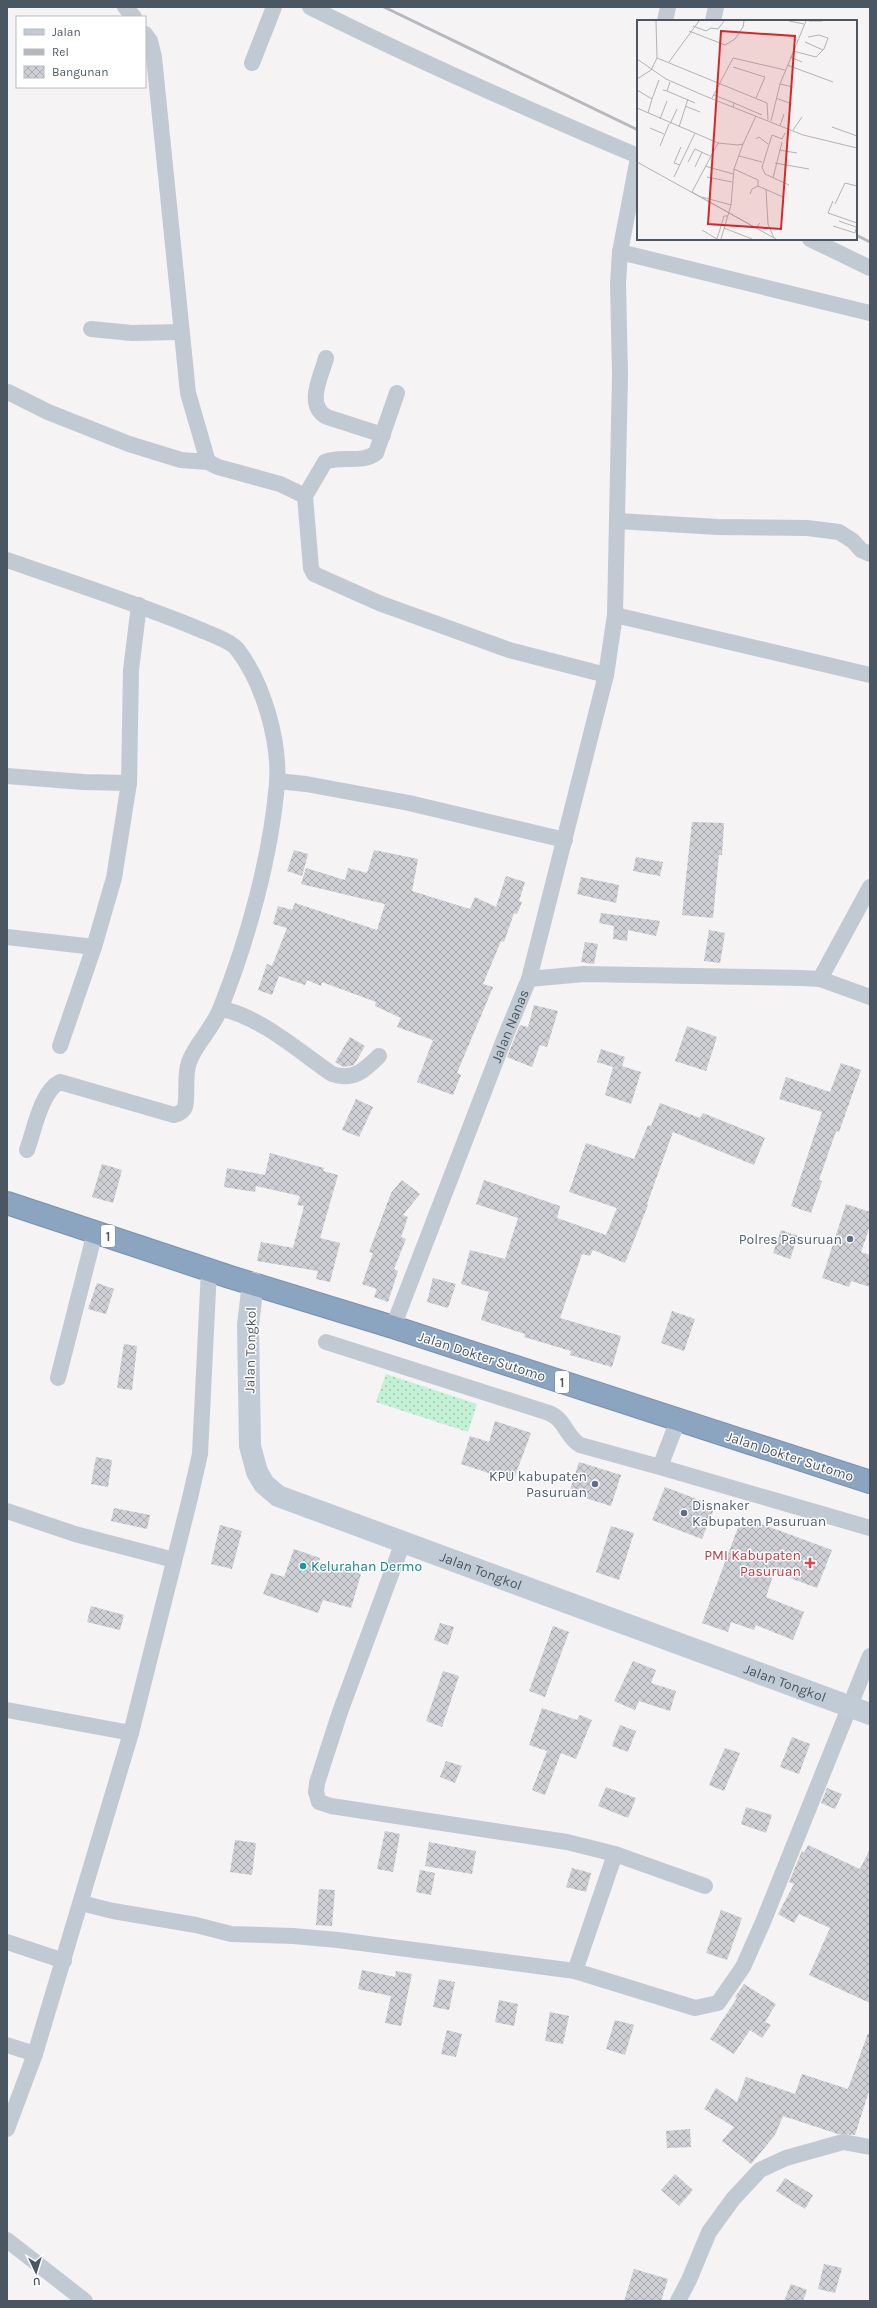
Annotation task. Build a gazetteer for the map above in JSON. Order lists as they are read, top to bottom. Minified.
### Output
{"streets":{"highway":["1","Jalan Dokter Sutomo"],"street":["Jalan Nanas","Jalan Tongkol"]},"crossings":[["Jalan Nanas","Jalan Dokter Sutomo"],["1","Jalan Tongkol"],["1","Jalan Dokter Sutomo"],["Jalan Tongkol","Jalan Dokter Sutomo"]],"places":{"other":["Polres Pasuruan","KPU kabupaten Pasuruan","Disnaker Kabupaten Pasuruan","Kelurahan Dermo"],"health":["PMI Kabupaten Pasuruan"]},"legend":["Jalan","Rel","Bangunan"],"north":"bottom"}
